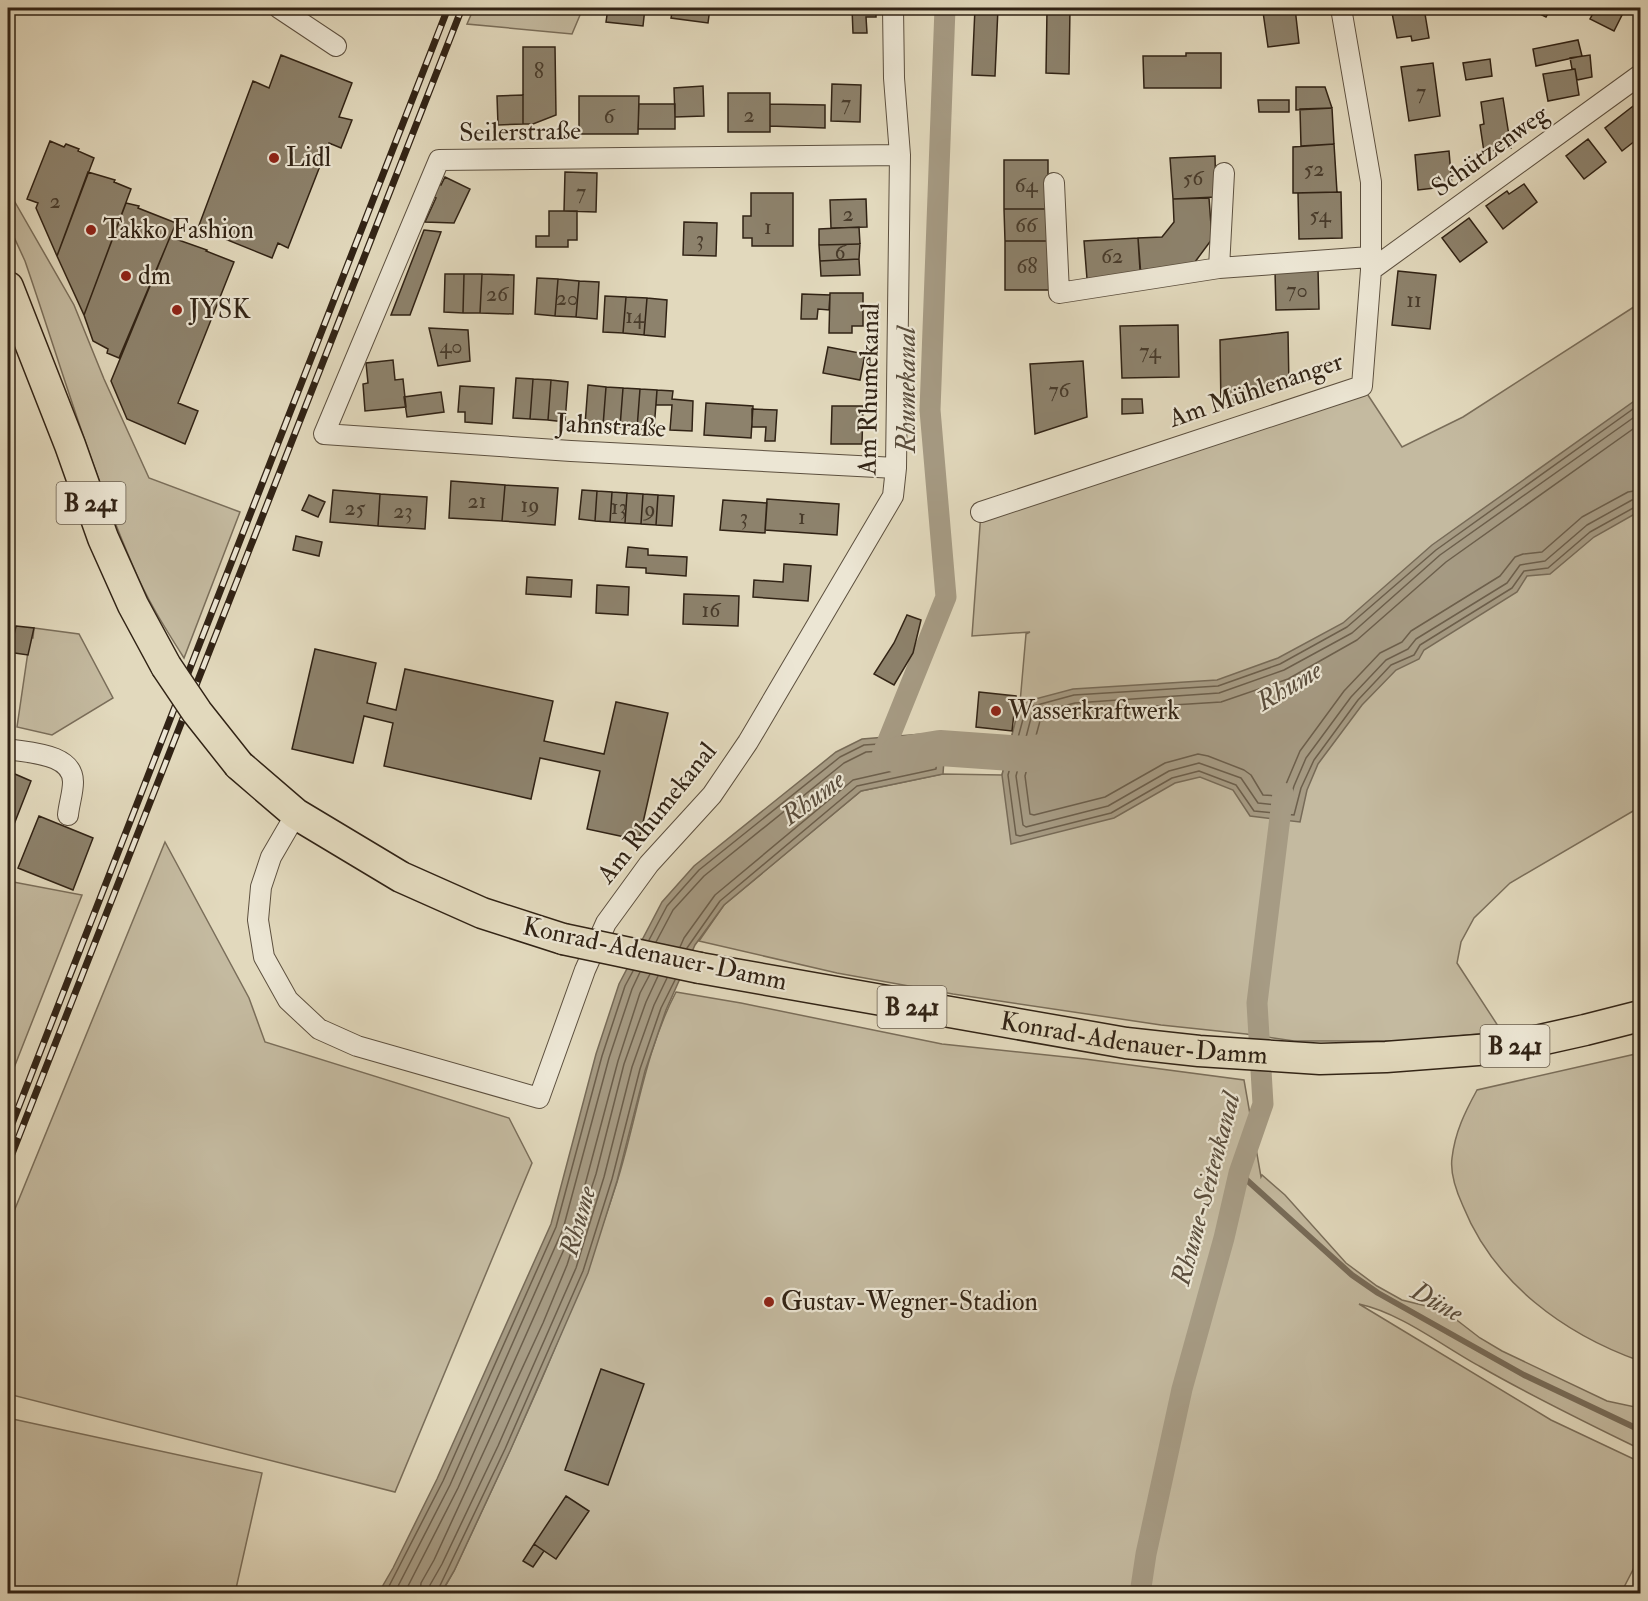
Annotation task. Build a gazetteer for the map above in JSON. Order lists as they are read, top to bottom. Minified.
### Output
{"streets":{"main road":["B 241","Konrad-Adenauer-Damm"],"street":["Seilerstraße","Schützenweg","Am Rhumekanal","Am Mühlenanger","Jahnstraße"]},"crossings":[["Seilerstraße","Am Rhumekanal"],["Seilerstraße","Jahnstraße"],["Schützenweg","Am Mühlenanger"],["Am Rhumekanal","Jahnstraße"],["Am Rhumekanal","Konrad-Adenauer-Damm"]],"water":["Rhumekanal","Rhume","Rhume-Seitenkanal","Düne"],"places":["Lidl","Takko Fashion","dm","JYSK","Wasserkraftwerk","Gustav-Wegner-Stadion"],"house_numbers":["8","7","7","2","6","52","56","64","7","2","2","54","66","1","3","6","62","68","70","26","20","11","14","40","74","76","21","19","13","25","9","23","3","1","16"]}
